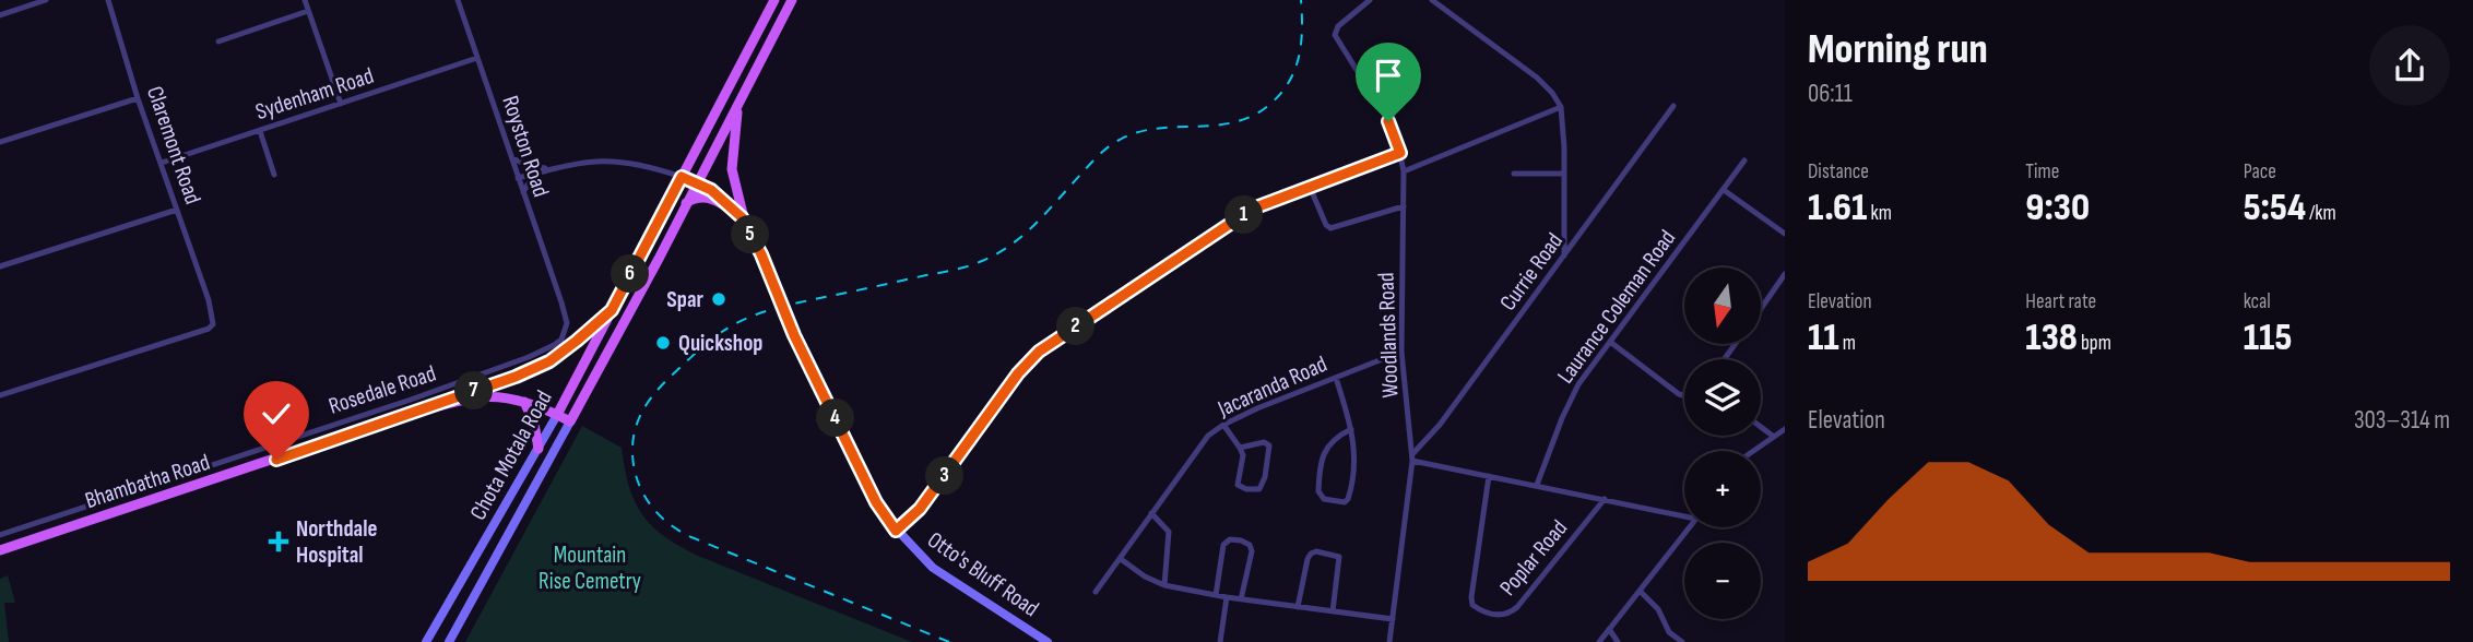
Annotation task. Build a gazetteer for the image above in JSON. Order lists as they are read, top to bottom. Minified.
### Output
{"streets":{"main road":["Chota Motala Road","Bhambatha Road","Otto's Bluff Road"],"street":["Sydenham Road","Claremont Road","Royston Road","Currie Road","Laurance Coleman Road","Woodlands Road","Jacaranda Road","Rosedale Road","Poplar Road"]},"crossings":[["Sydenham Road","Claremont Road"],["Sydenham Road","Royston Road"],["Royston Road","Rosedale Road"],["Royston Road","Otto's Bluff Road"],["Currie Road","Woodlands Road"],["Woodlands Road","Jacaranda Road"],["Chota Motala Road","Bhambatha Road"],["Chota Motala Road","Otto's Bluff Road"]],"parks":["Mountain Rise Cemetry"],"places":{"other":["Spar","Quickshop"],"health":["Northdale Hospital"]},"north":"bottom","page":{"heading":["Morning run","06:11"],"stats":[["Distance","1.61 km"],["Time","9:30"],["Pace","5:54 /km"],["Elevation","11 m"],["Heart rate","138 bpm"],["kcal","115"]],"pins":["1","5","6","2","7","4","3"],"map_buttons":["+","−"],"chart":["Elevation","303–314 m"]}}
